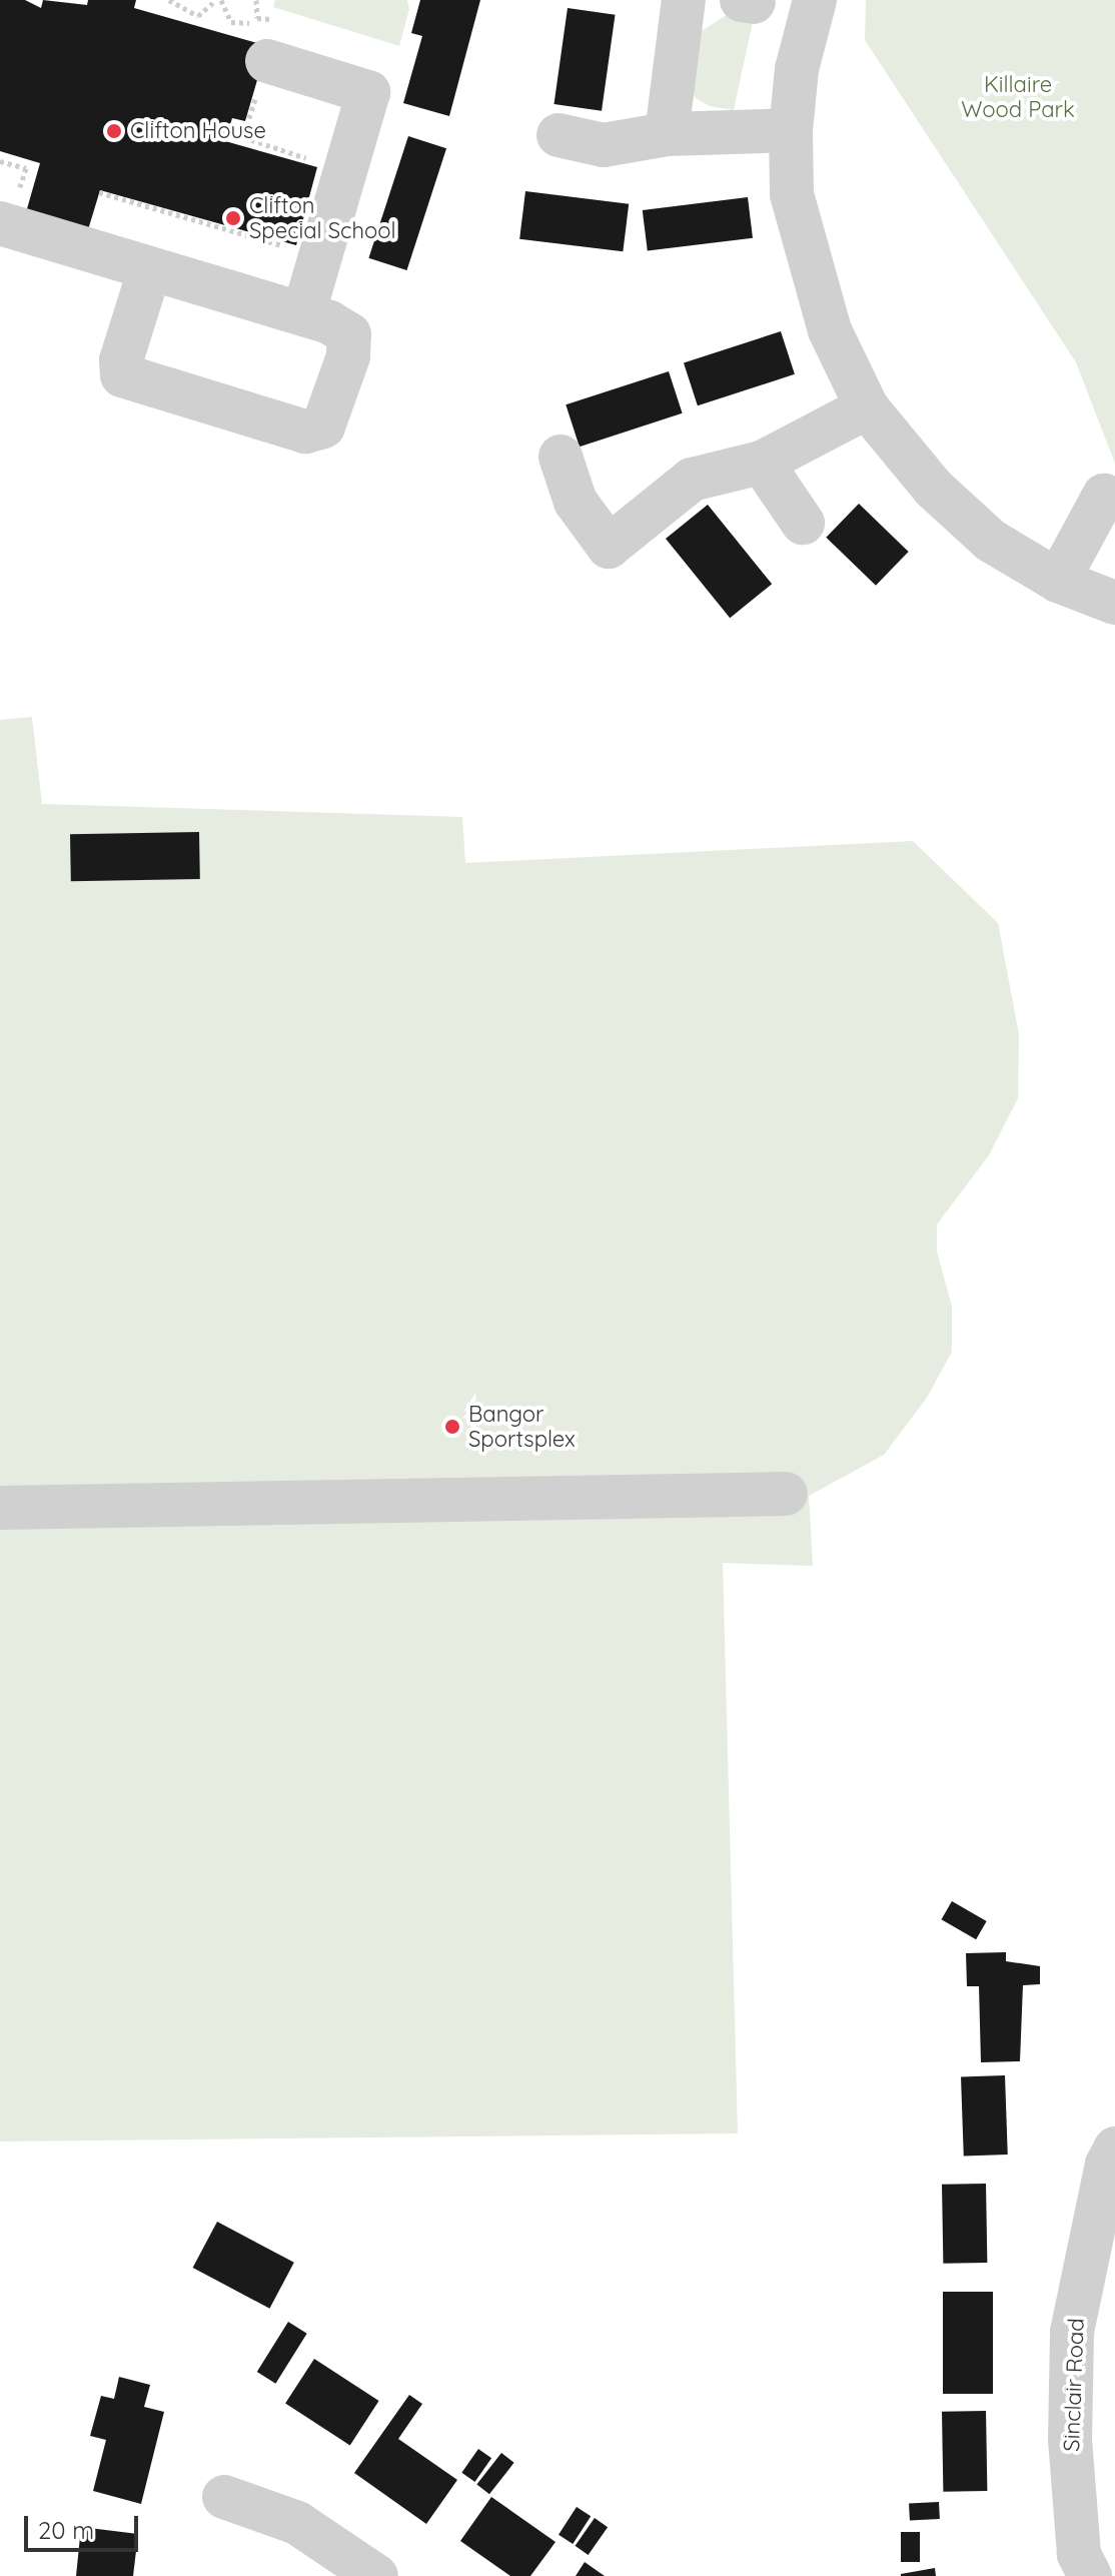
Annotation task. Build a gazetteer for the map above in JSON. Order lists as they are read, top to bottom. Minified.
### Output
{"streets":{"street":["Sinclair Road"]},"parks":["Killaire Wood Park"],"places":["Clifton House","Clifton Special School","Bangor Sportsplex"],"scale_bar":"20 m"}
